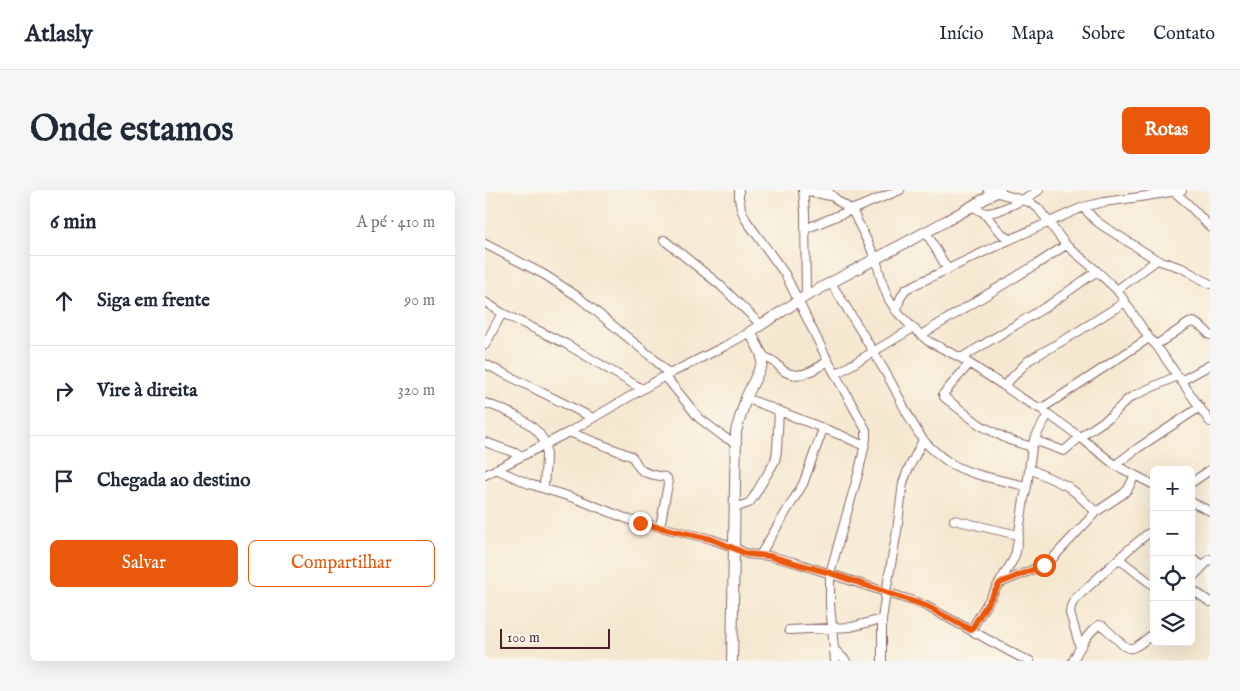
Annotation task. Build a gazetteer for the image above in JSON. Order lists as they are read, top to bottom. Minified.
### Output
{"scale_bar":"100 m","page":{"header":"Atlasly","nav":["Início","Mapa","Sobre","Contato"],"buttons":["Rotas",["Salvar","Compartilhar"]],"title":"Onde estamos","heading":["6 min","A pé · 410 m"],"list":[["Siga em frente","90 m"],["Vire à direita","320 m"],"Chegada ao destino"],"map_buttons":["+","−"],"scale":"100 m"}}
